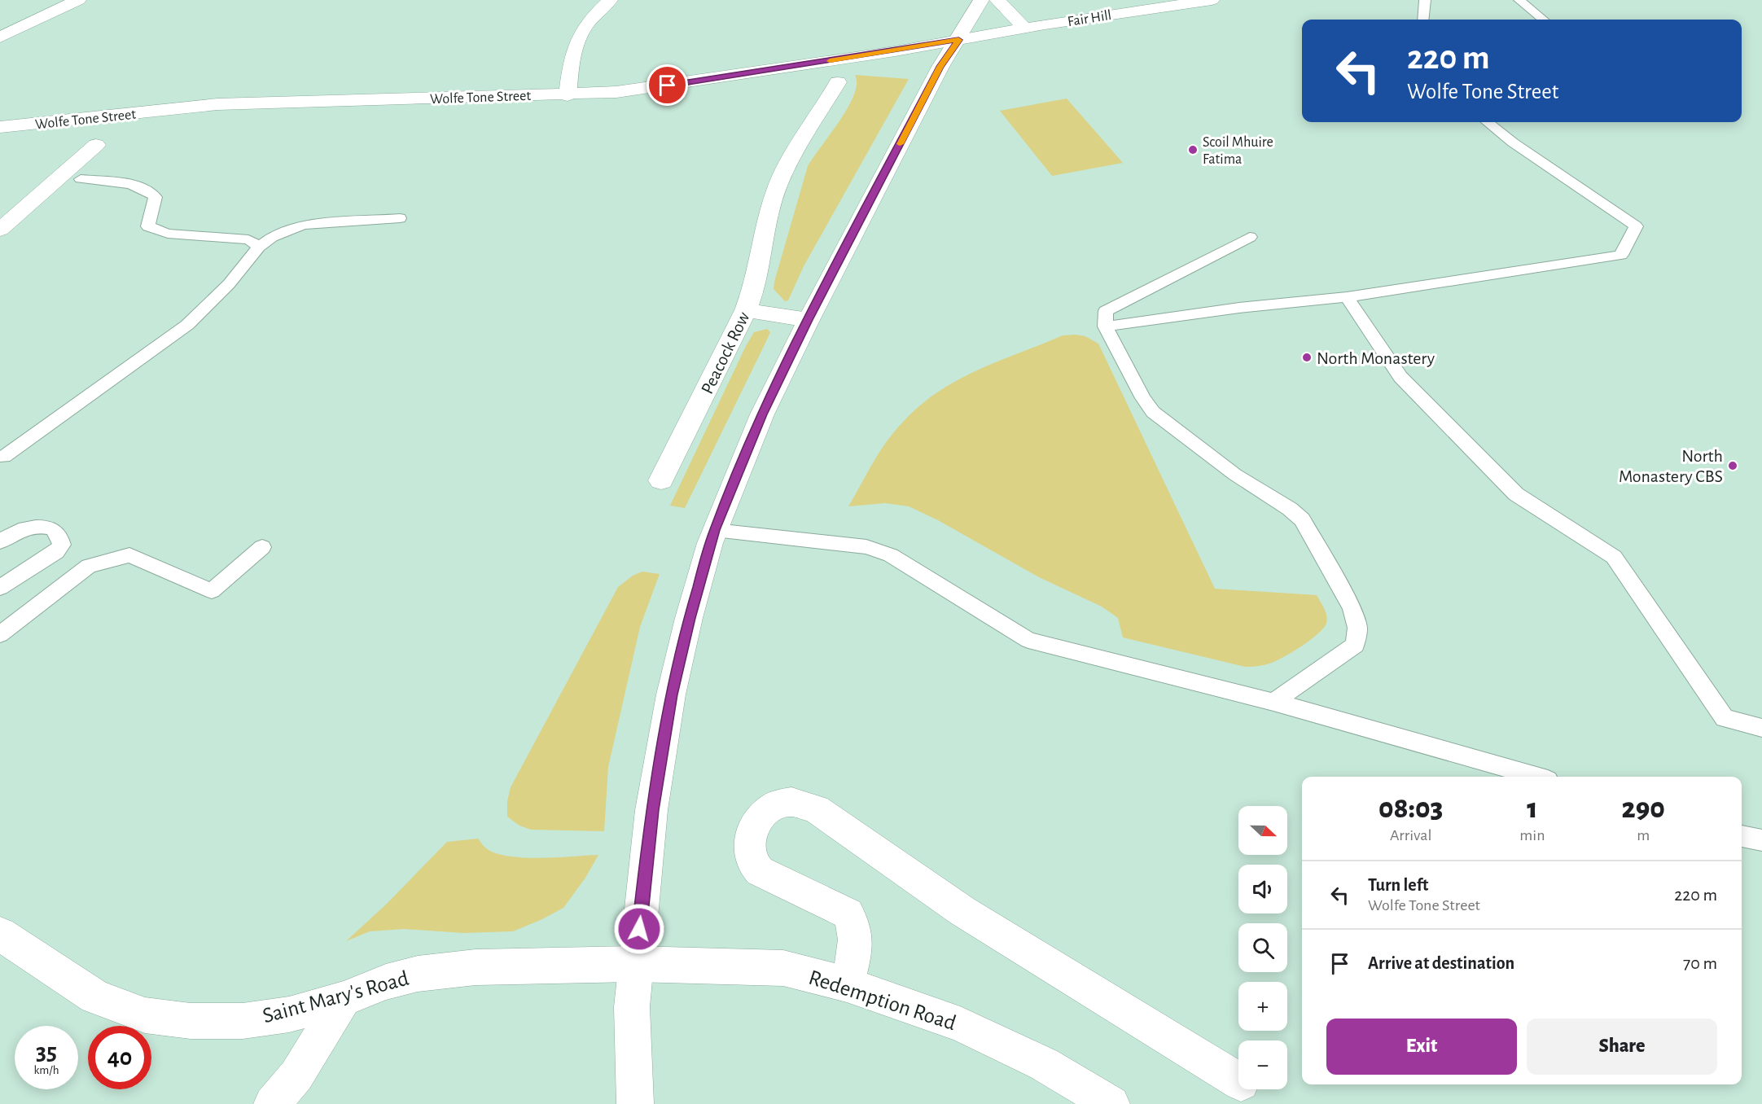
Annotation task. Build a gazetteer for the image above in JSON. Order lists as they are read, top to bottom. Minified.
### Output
{"streets":{"street":["Fair Hill","Wolfe Tone Street","Peacock Row","Saint Mary's Road","Redemption Road"]},"crossings":[["Fair Hill","Wolfe Tone Street"],["Saint Mary's Road","Redemption Road"]],"places":["Scoil Mhuire Fatima","North Monastery","North Monastery CBS"],"north":"right","page":{"turn":["220 m","Wolfe Tone Street"],"eta":["08:03","Arrival","1","min","290","m"],"map_buttons":["+","−"],"list":[{"name":"Turn left","note":"Wolfe Tone Street","value":"220 m"},{"name":"Arrive at destination","value":"70 m"}],"buttons":["Exit","Share"],"speed":"35 km/h","limit":"40"}}
